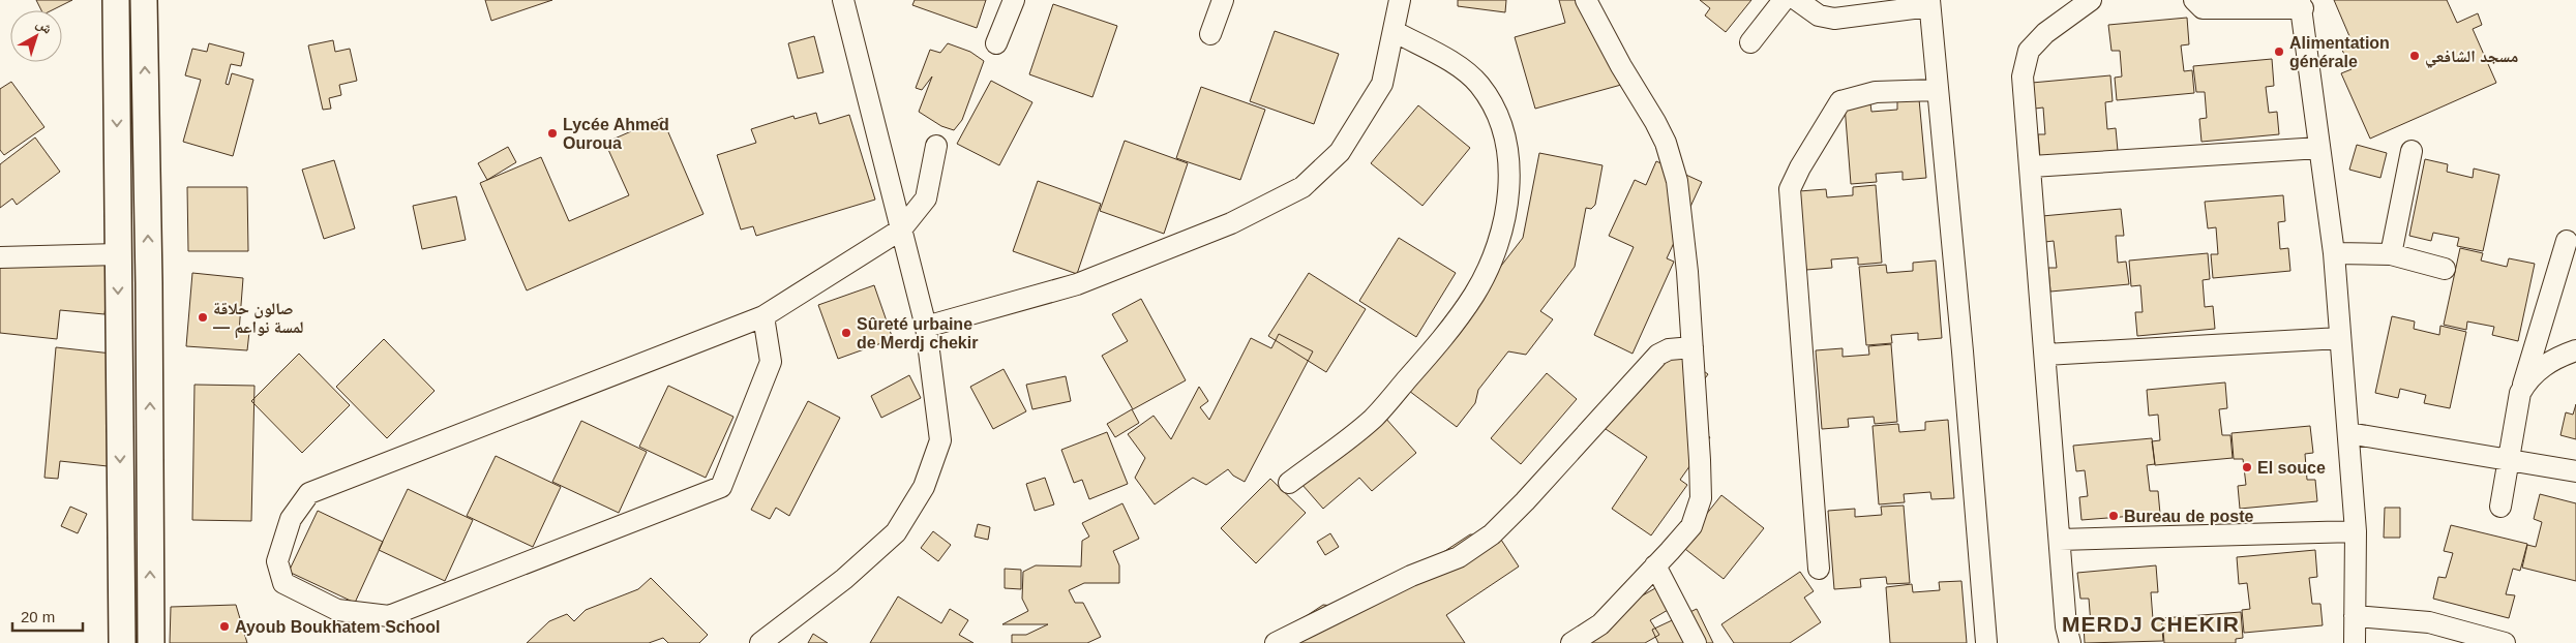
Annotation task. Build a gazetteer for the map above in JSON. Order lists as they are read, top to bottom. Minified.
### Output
{"districts":["MERDJ CHEKIR"],"places":["Alimentation générale","مسجد الشافعي","Lycée Ahmed Ouroua","صالون حلاقة — لمسة نواعم","Sûreté urbaine de Merdj chekir","El souce","Bureau de poste","Ayoub Boukhatem School"],"scale_bar":"20 m","north":"top right"}
